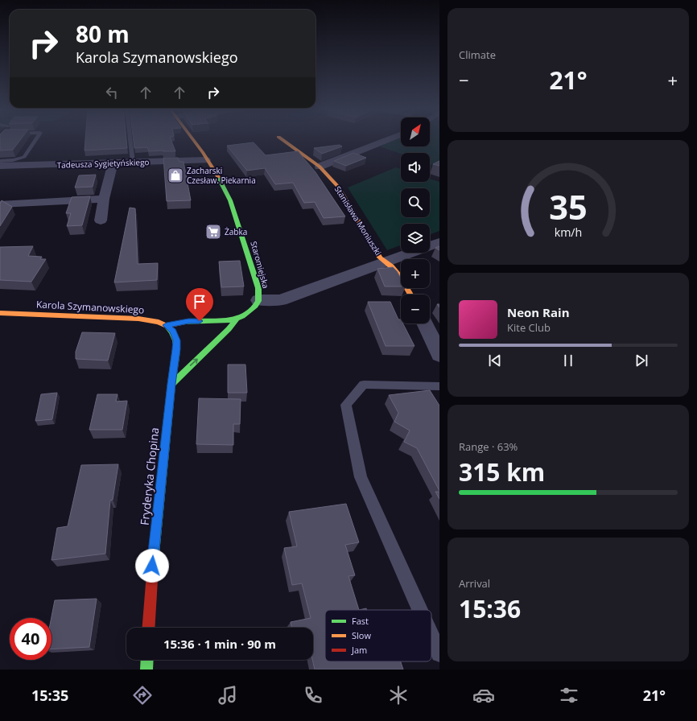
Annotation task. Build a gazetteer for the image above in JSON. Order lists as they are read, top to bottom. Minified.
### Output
{"streets":{"street":["Tadeusza Sygietyńskiego","Stanisława Moniuszki","Staromiejska","Karola Szymanowskiego","Fryderyka Chopina"]},"crossings":[["Tadeusza Sygietyńskiego","Staromiejska"],["Staromiejska","Karola Szymanowskiego"],["Karola Szymanowskiego","Fryderyka Chopina"]],"places":{"shop":["Zacharski Czesław. Piekarnia"],"supermarket":["Żabka"]},"legend":["Fast","Slow","Jam"],"north":"top right","page":{"tile":["Climate",["Range · 63%","315 km"],["Arrival","15:36"]],"turn":["80 m","Karola Szymanowskiego"],"heat":["−","21°","+"],"map_buttons":["+","−"],"song":["Neon Rain","Kite Club"],"limit":"40","trip":"15:36 · 1 min · 90 m","tabs":["15:35","21°"],"gauge":["35","km/h"]}}
